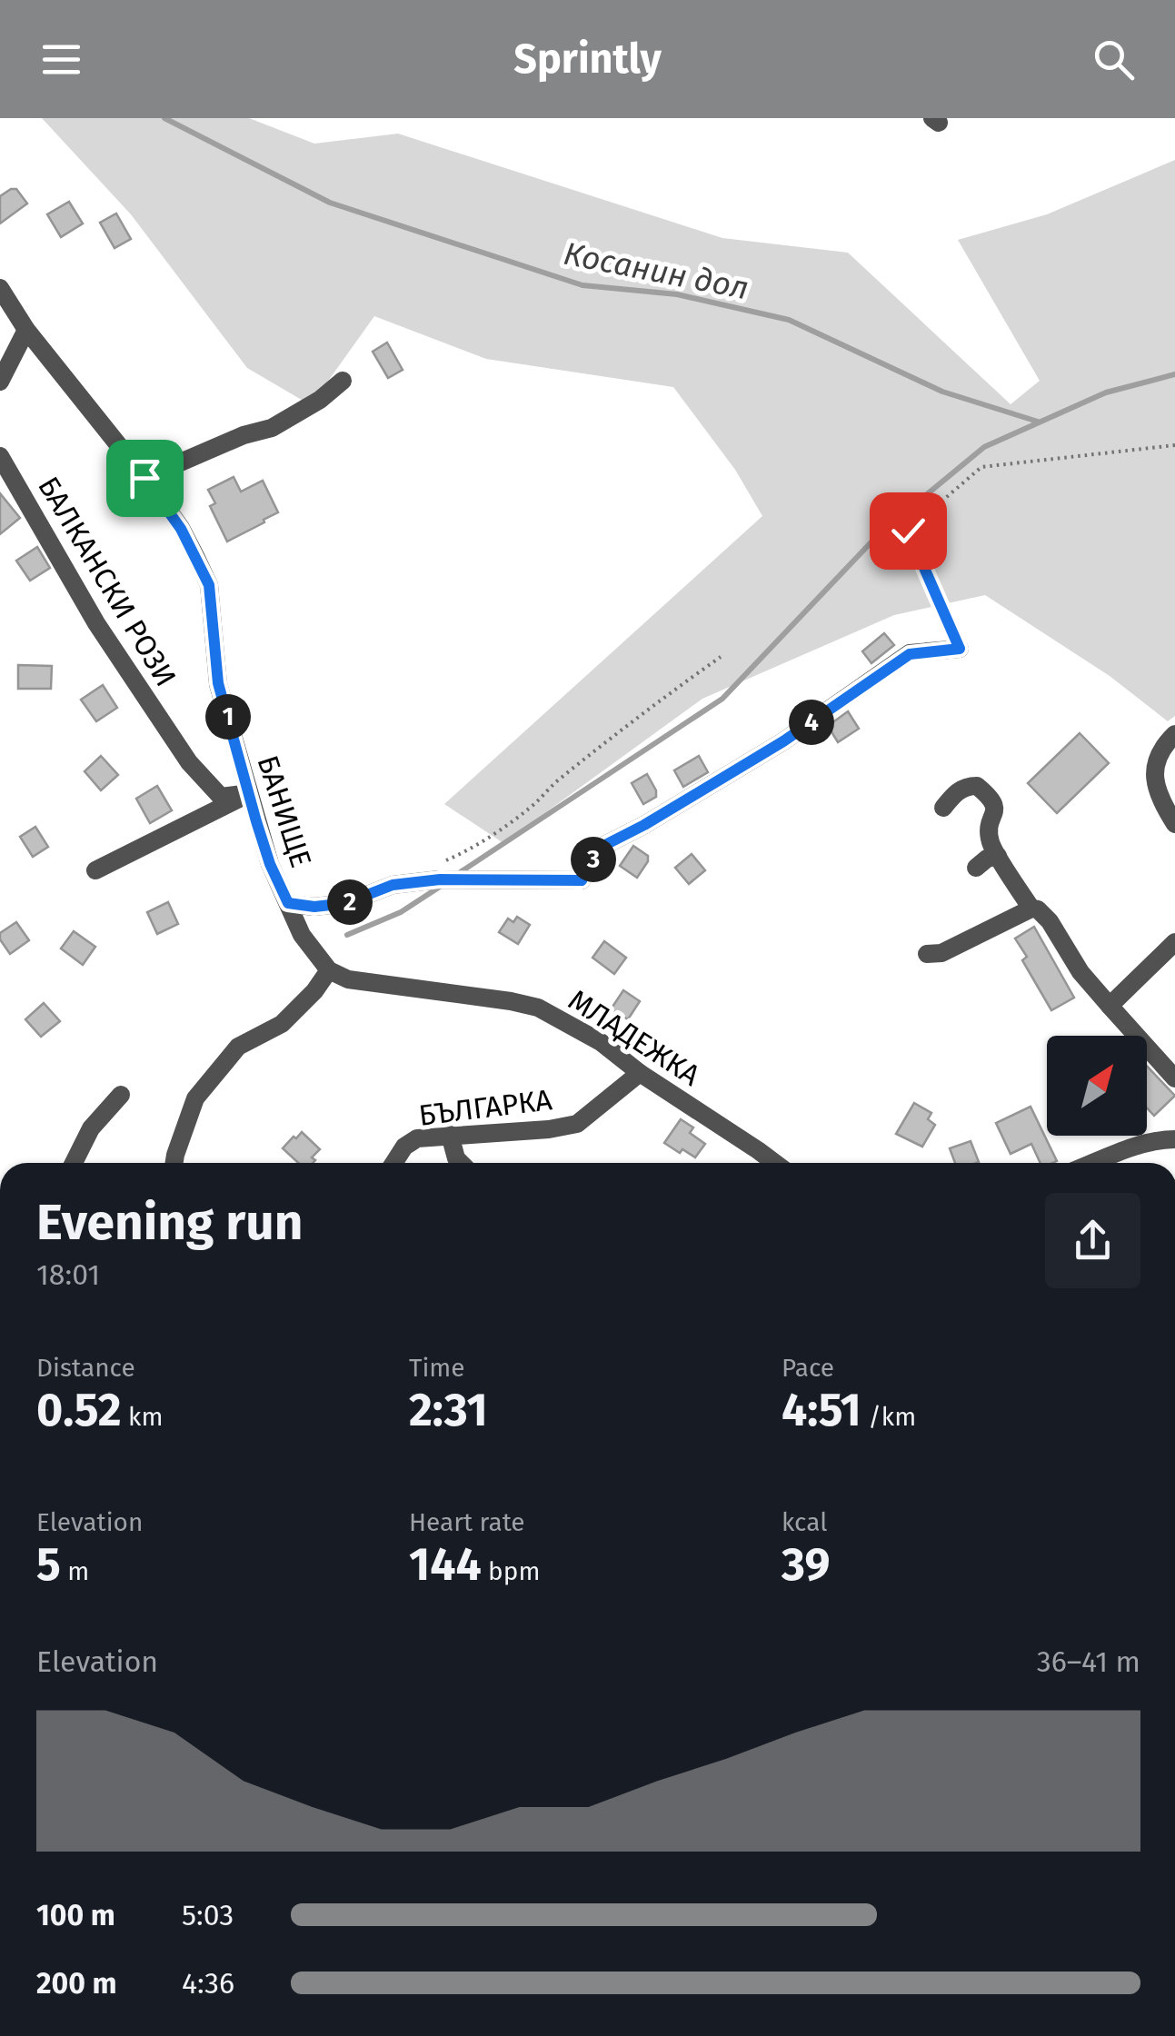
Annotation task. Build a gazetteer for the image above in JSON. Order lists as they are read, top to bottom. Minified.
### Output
{"streets":{"street":["БАЛКАНСКИ РОЗИ","БАНИЩЕ","МЛАДЕЖКА","БЪЛГАРКА"]},"crossings":[["БАЛКАНСКИ РОЗИ","БАНИЩЕ"],["БАНИЩЕ","МЛАДЕЖКА"],["МЛАДЕЖКА","БЪЛГАРКА"]],"water":["Косанин дол"],"north":"top right","page":{"header":"Sprintly","pins":["1","4","3","2"],"heading":["Evening run","18:01"],"stats":[["Distance","0.52 km"],["Time","2:31"],["Pace","4:51 /km"],["Elevation","5 m"],["Heart rate","144 bpm"],["kcal","39"]],"chart":["Elevation","36–41 m"],"list":[{"name":"100 m","note":"5:03"},{"name":"200 m","note":"4:36"}]}}
